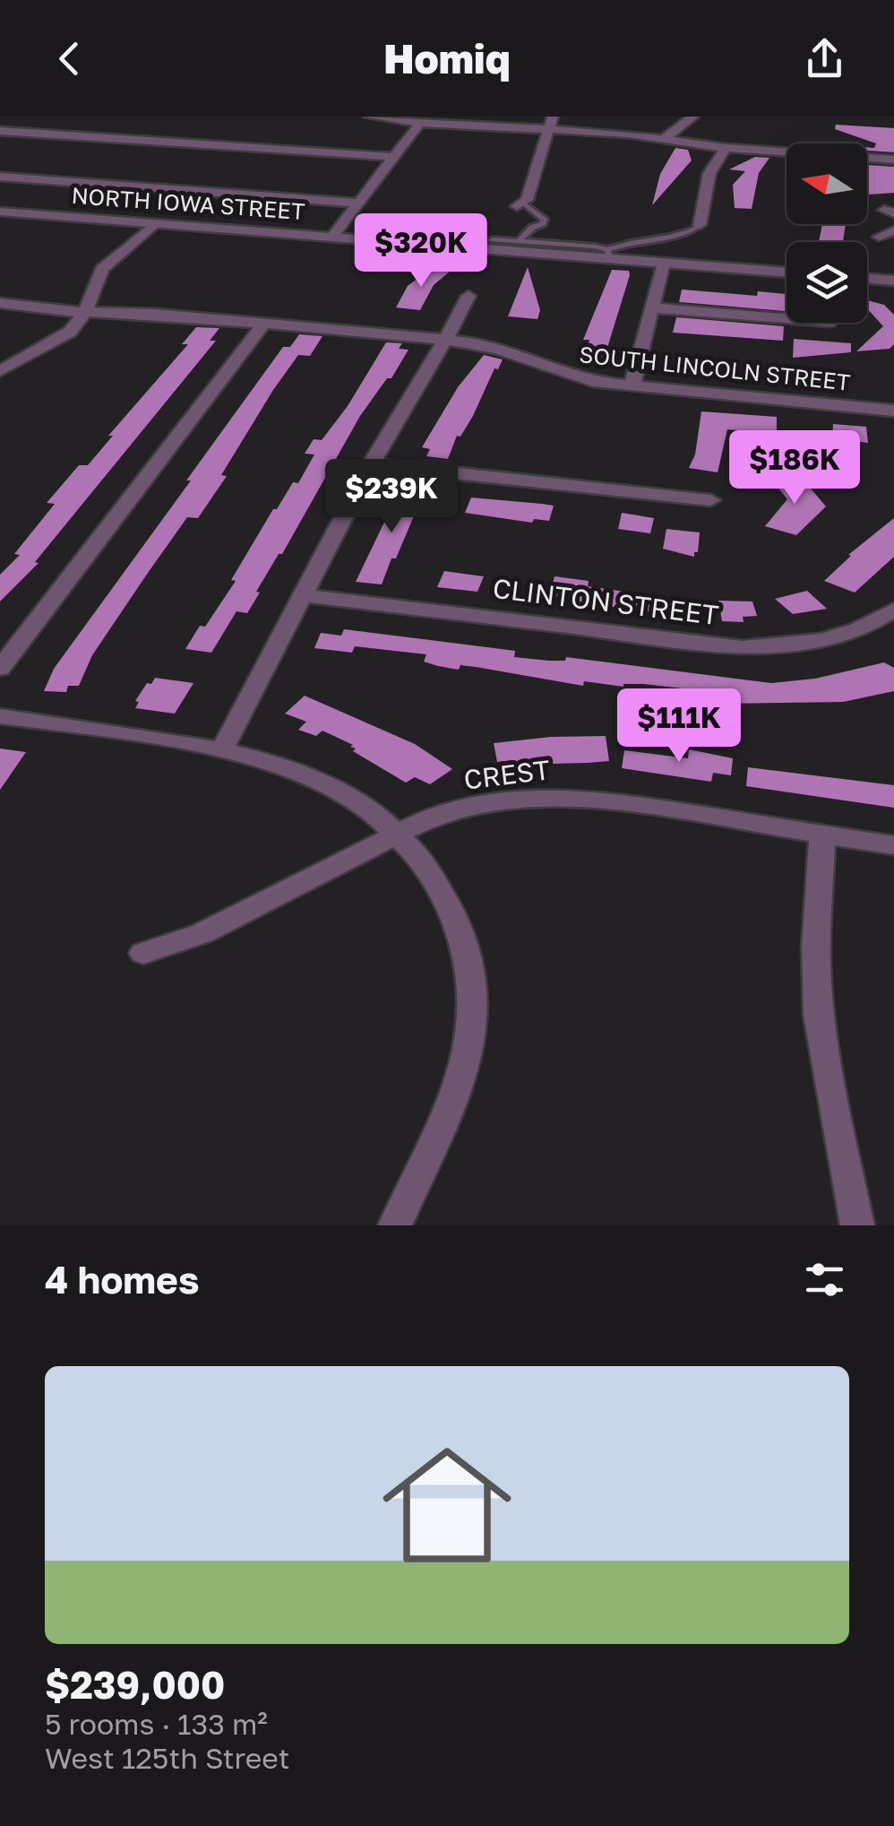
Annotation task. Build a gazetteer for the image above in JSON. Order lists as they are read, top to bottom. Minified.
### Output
{"streets":{"street":["NORTH IOWA STREET","SOUTH LINCOLN STREET","CLINTON STREET","CREST"]},"north":"left","page":{"header":"Homiq","price":["$320K","$186K","$239K","$111K"],"heading":"4 homes","list":[{"name":"$239,000","note":"5 rooms · 133 m² · West 125th Street"}]}}
